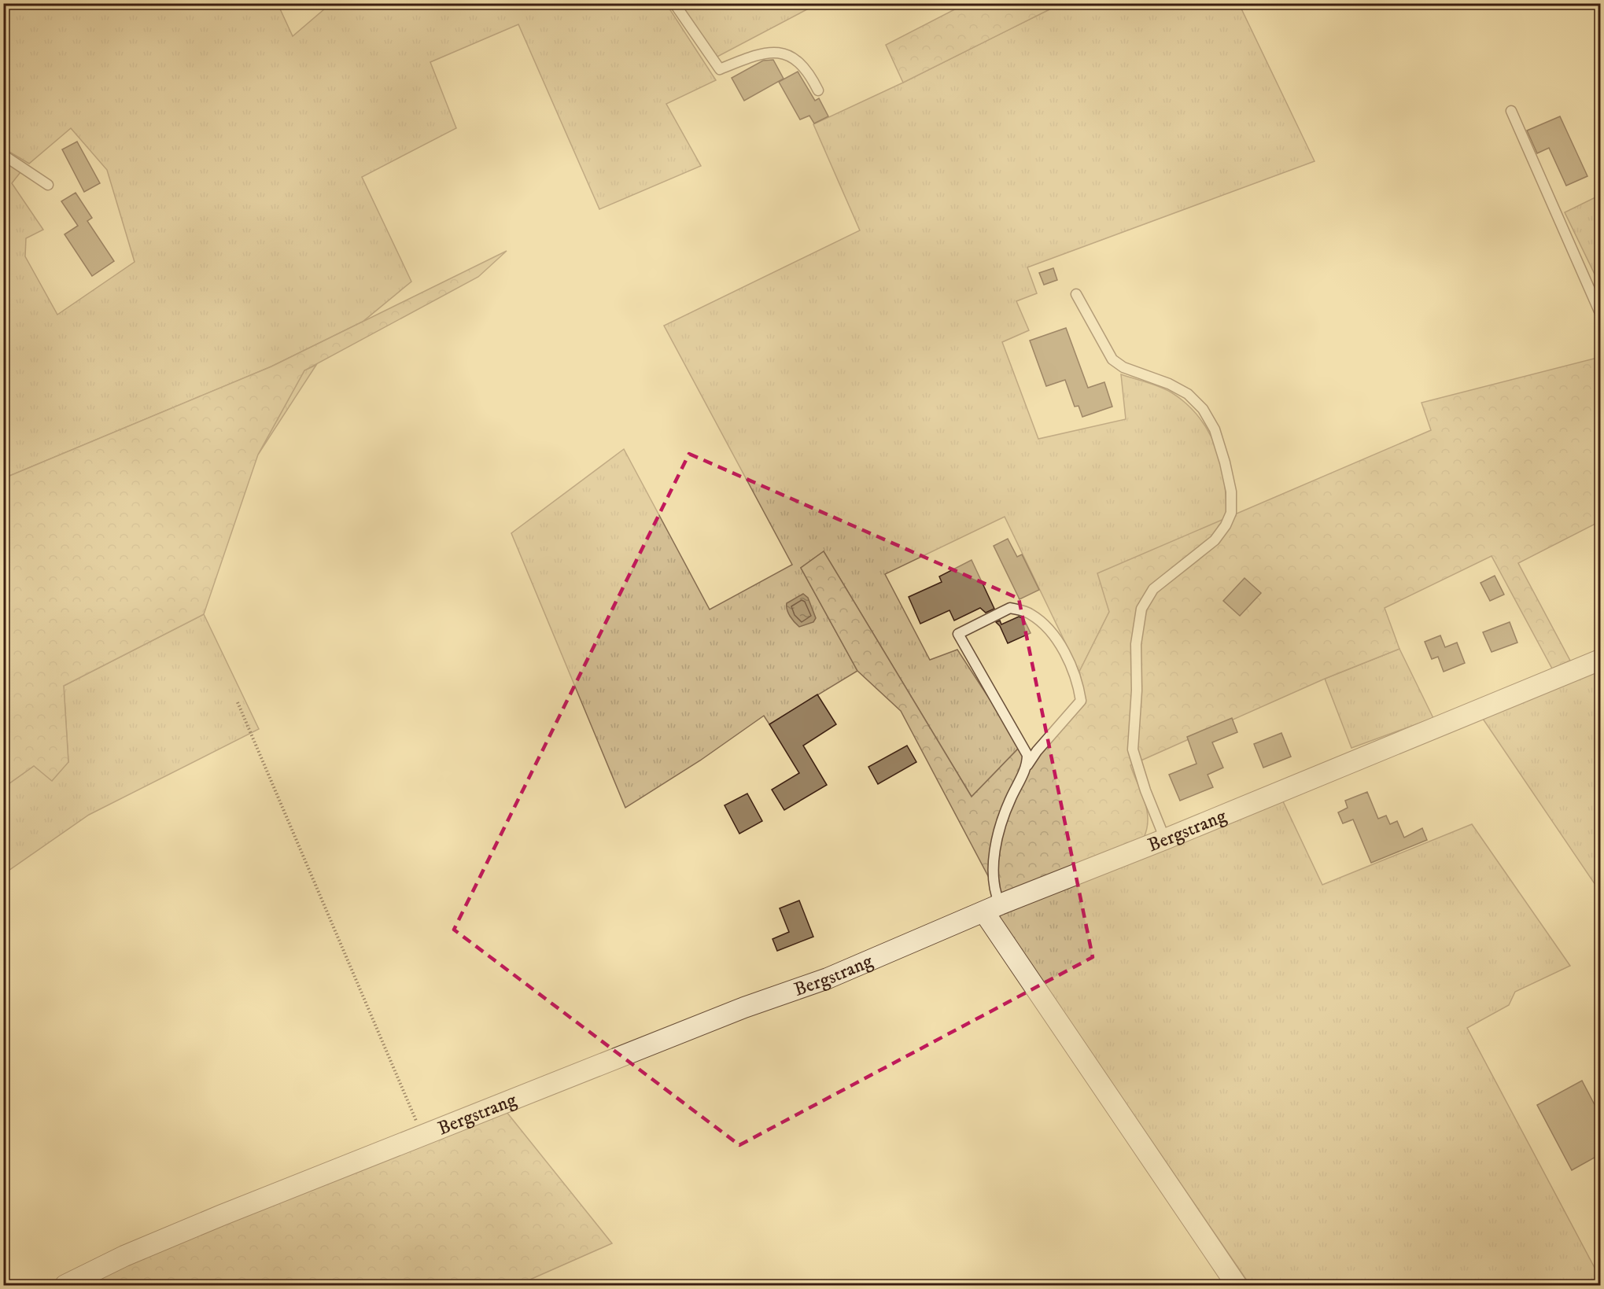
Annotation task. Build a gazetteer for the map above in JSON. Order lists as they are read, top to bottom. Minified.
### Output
{"streets":{"street":["Bergstrang"]}}
